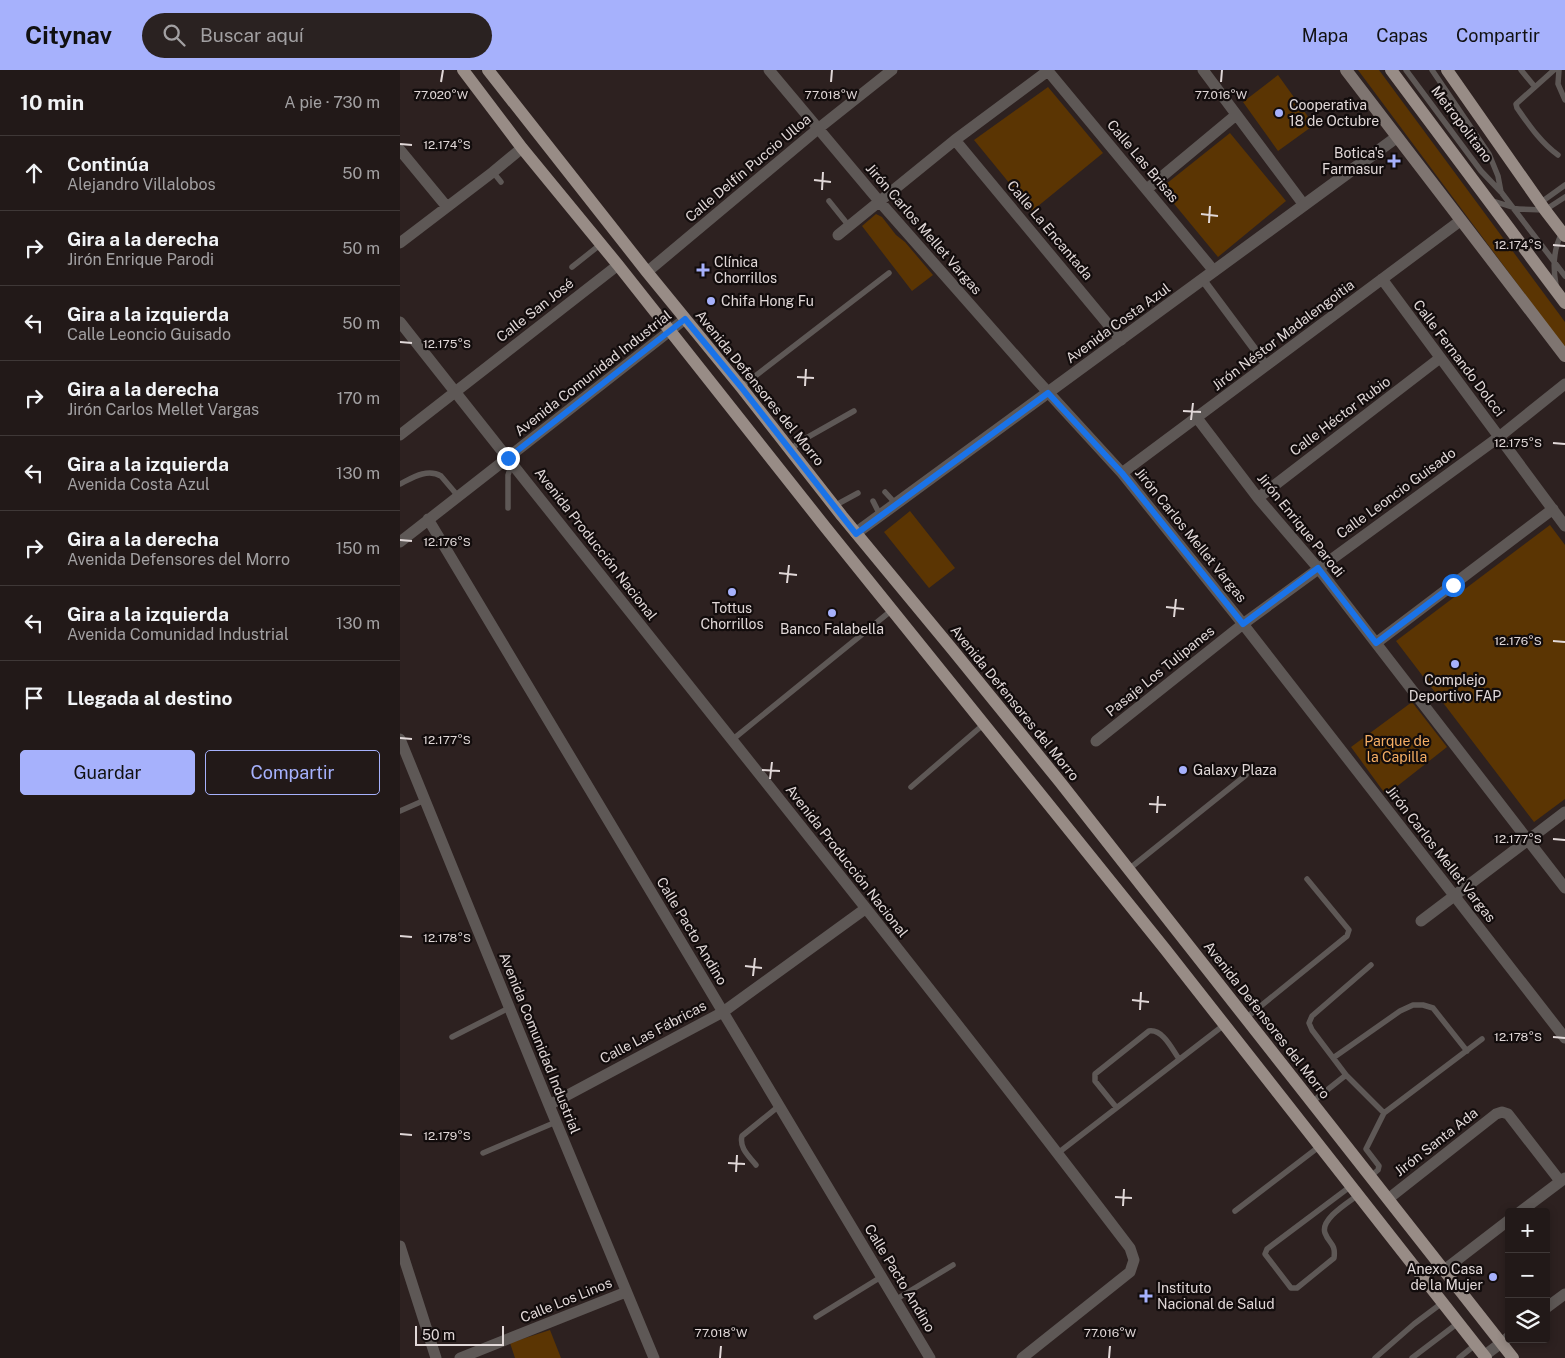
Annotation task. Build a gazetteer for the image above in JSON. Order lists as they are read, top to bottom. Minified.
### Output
{"streets":{"main road":["Avenida Defensores del Morro"],"street":["Calle Las Brisas","Calle Delfín Puccio Ulloa","Jirón Carlos Mellet Vargas","Calle La Encantada","Calle San José","Avenida Costa Azul","Jirón Néstor Madalengoitia","Calle Fernando Dolcci","Avenida Comunidad Industrial","Calle Héctor Rubio","Calle Leoncio Guisado","Jirón Enrique Parodi","Avenida Producción Nacional","Pasaje Los Tulipanes","Calle Pacto Andino","Calle Las Fábricas","Jirón Santa Ada","Calle Los Linos"],"lane":["Metropolitano"]},"crossings":[["Calle Las Brisas","Avenida Costa Azul"],["Calle Delfín Puccio Ulloa","Jirón Carlos Mellet Vargas"],["Calle Delfín Puccio Ulloa","Avenida Defensores del Morro"],["Jirón Carlos Mellet Vargas","Avenida Costa Azul"],["Jirón Carlos Mellet Vargas","Jirón Néstor Madalengoitia"],["Jirón Carlos Mellet Vargas","Calle Leoncio Guisado"],["Jirón Carlos Mellet Vargas","Pasaje Los Tulipanes"],["Calle La Encantada","Avenida Costa Azul"],["Calle San José","Avenida Producción Nacional"],["Avenida Costa Azul","Avenida Defensores del Morro"],["Jirón Néstor Madalengoitia","Calle Fernando Dolcci"],["Jirón Néstor Madalengoitia","Jirón Enrique Parodi"],["Calle Fernando Dolcci","Calle Héctor Rubio"],["Calle Fernando Dolcci","Calle Leoncio Guisado"],["Avenida Comunidad Industrial","Avenida Defensores del Morro"],["Avenida Comunidad Industrial","Avenida Producción Nacional"],["Avenida Comunidad Industrial","Calle Pacto Andino"],["Avenida Comunidad Industrial","Calle Las Fábricas"],["Avenida Comunidad Industrial","Calle Los Linos"],["Avenida Defensores del Morro","Jirón Santa Ada"],["Calle Héctor Rubio","Jirón Enrique Parodi"],["Calle Leoncio Guisado","Jirón Enrique Parodi"],["Calle Leoncio Guisado","Pasaje Los Tulipanes"],["Avenida Producción Nacional","Calle Las Fábricas"],["Calle Pacto Andino","Calle Las Fábricas"]],"parks":["Parque de la Capilla"],"places":{"other":["Cooperativa 18 de Octubre","Chifa Hong Fu","Tottus Chorrillos","Banco Falabella","Complejo Deportivo FAP","Galaxy Plaza","Anexo Casa de la Mujer"],"health":["Botica's Farmasur","Clínica Chorrillos","Instituto Nacional de Salud"]},"scale_bar":"50 m","page":{"header":"Citynav","search":"Buscar aquí","nav":["Mapa","Capas","Compartir"],"heading":["10 min","A pie · 730 m"],"list":[["Continúa","Alejandro Villalobos","50 m"],["Gira a la derecha","Jirón Enrique Parodi","50 m"],["Gira a la izquierda","Calle Leoncio Guisado","50 m"],["Gira a la derecha","Jirón Carlos Mellet Vargas","170 m"],["Gira a la izquierda","Avenida Costa Azul","130 m"],["Gira a la derecha","Avenida Defensores del Morro","150 m"],["Gira a la izquierda","Avenida Comunidad Industrial","130 m"],"Llegada al destino"],"buttons":["Guardar","Compartir"],"map_buttons":["+","−"],"scale":"50 m"},"coordinates":["77.020°W","77.018°W","77.016°W","12.174°S","12.175°S","12.176°S","12.177°S","12.178°S","12.179°S"]}
